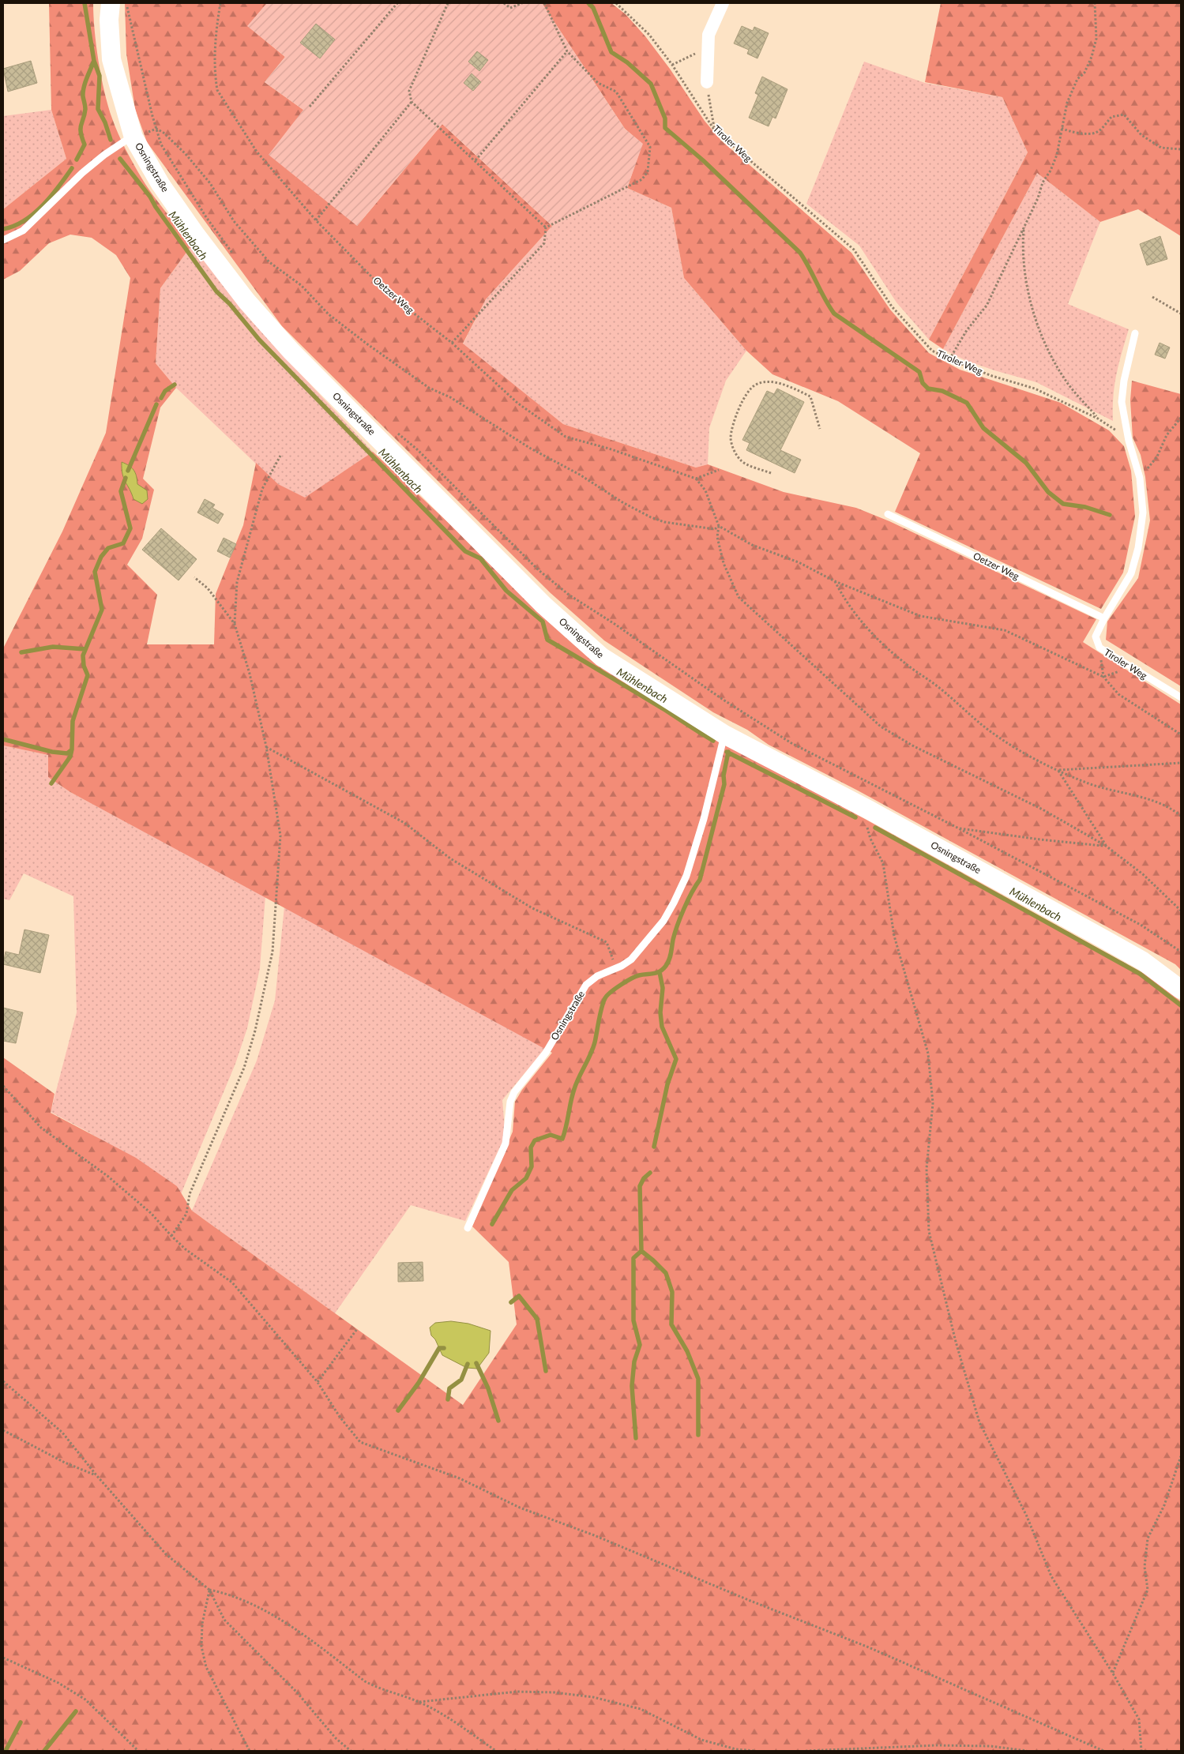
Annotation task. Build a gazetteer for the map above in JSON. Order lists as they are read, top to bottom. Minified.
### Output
{"streets":{"main road":["Osningstraße"],"lane":["Tiroler Weg","Oetzer Weg"]},"crossings":[["Tiroler Weg","Oetzer Weg"]],"water":["Mühlenbach"]}
